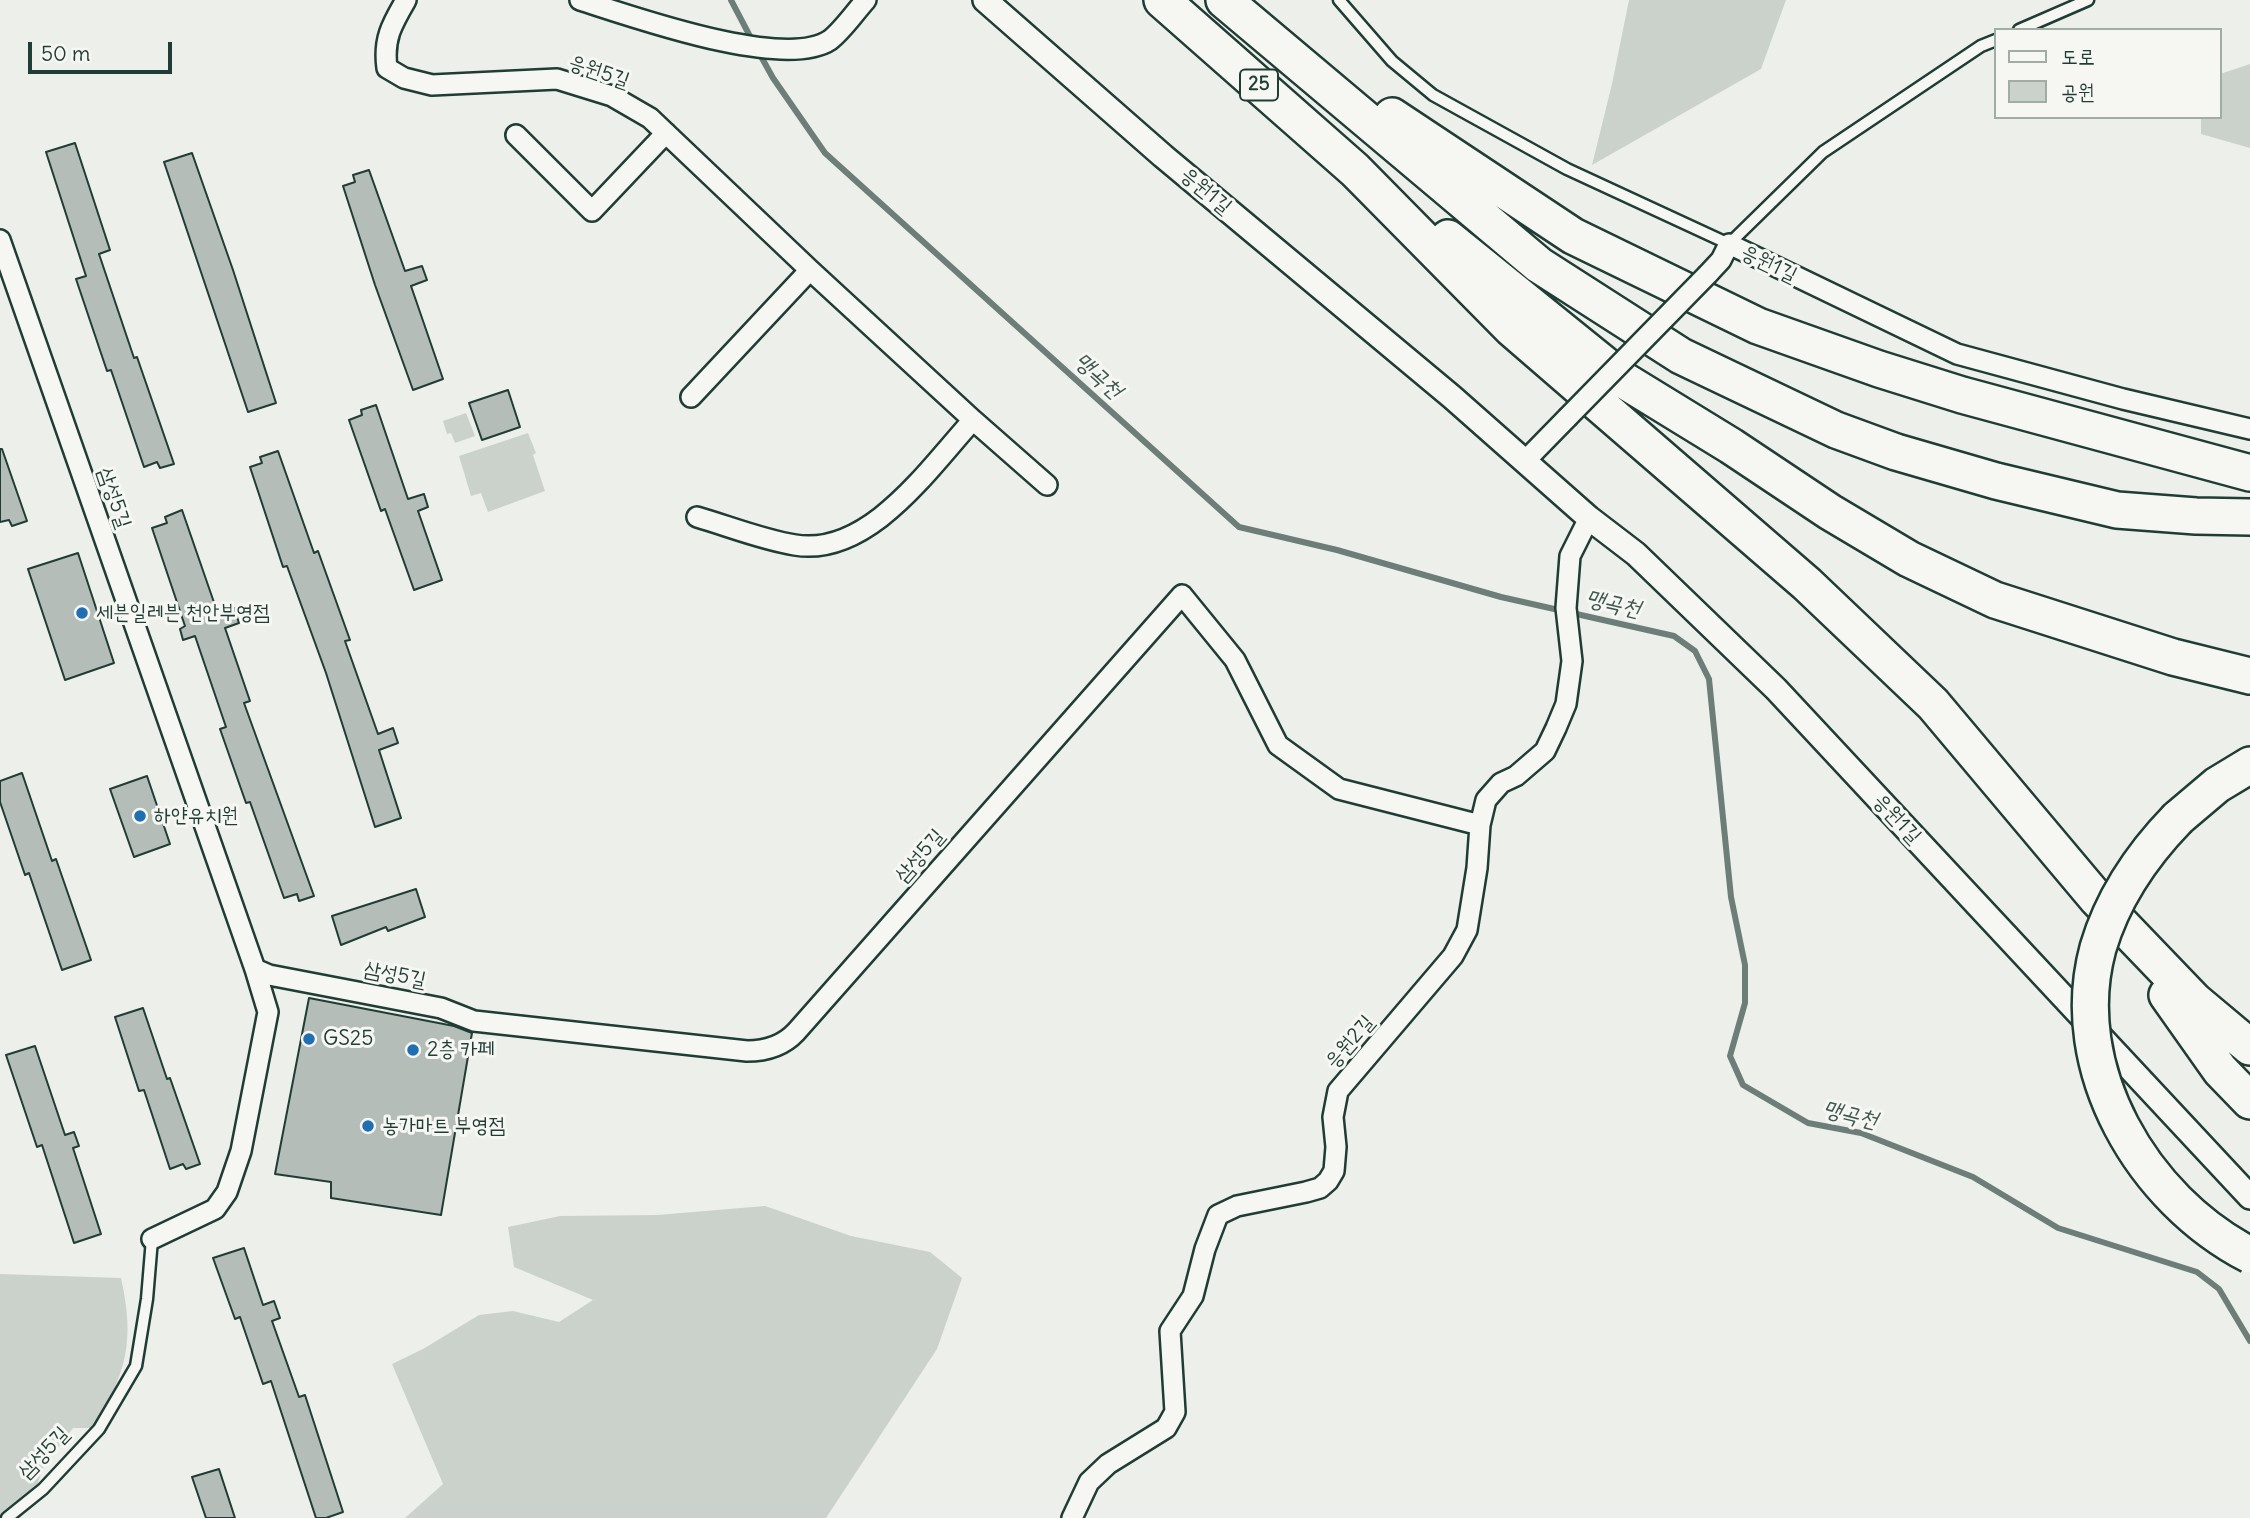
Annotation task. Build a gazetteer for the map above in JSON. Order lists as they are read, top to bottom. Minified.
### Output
{"streets":{"highway":["25"],"street":["응원5길","응원1길","삼성5길","응원2길"]},"crossings":[["응원1길","응원2길"],["삼성5길","응원2길"]],"water":["맹곡천"],"places":["세븐일레븐 천안부영점","하얀유치원","GS25","2층 카페","농가마트 부영점"],"legend":["도로","공원"],"scale_bar":"50 m"}
